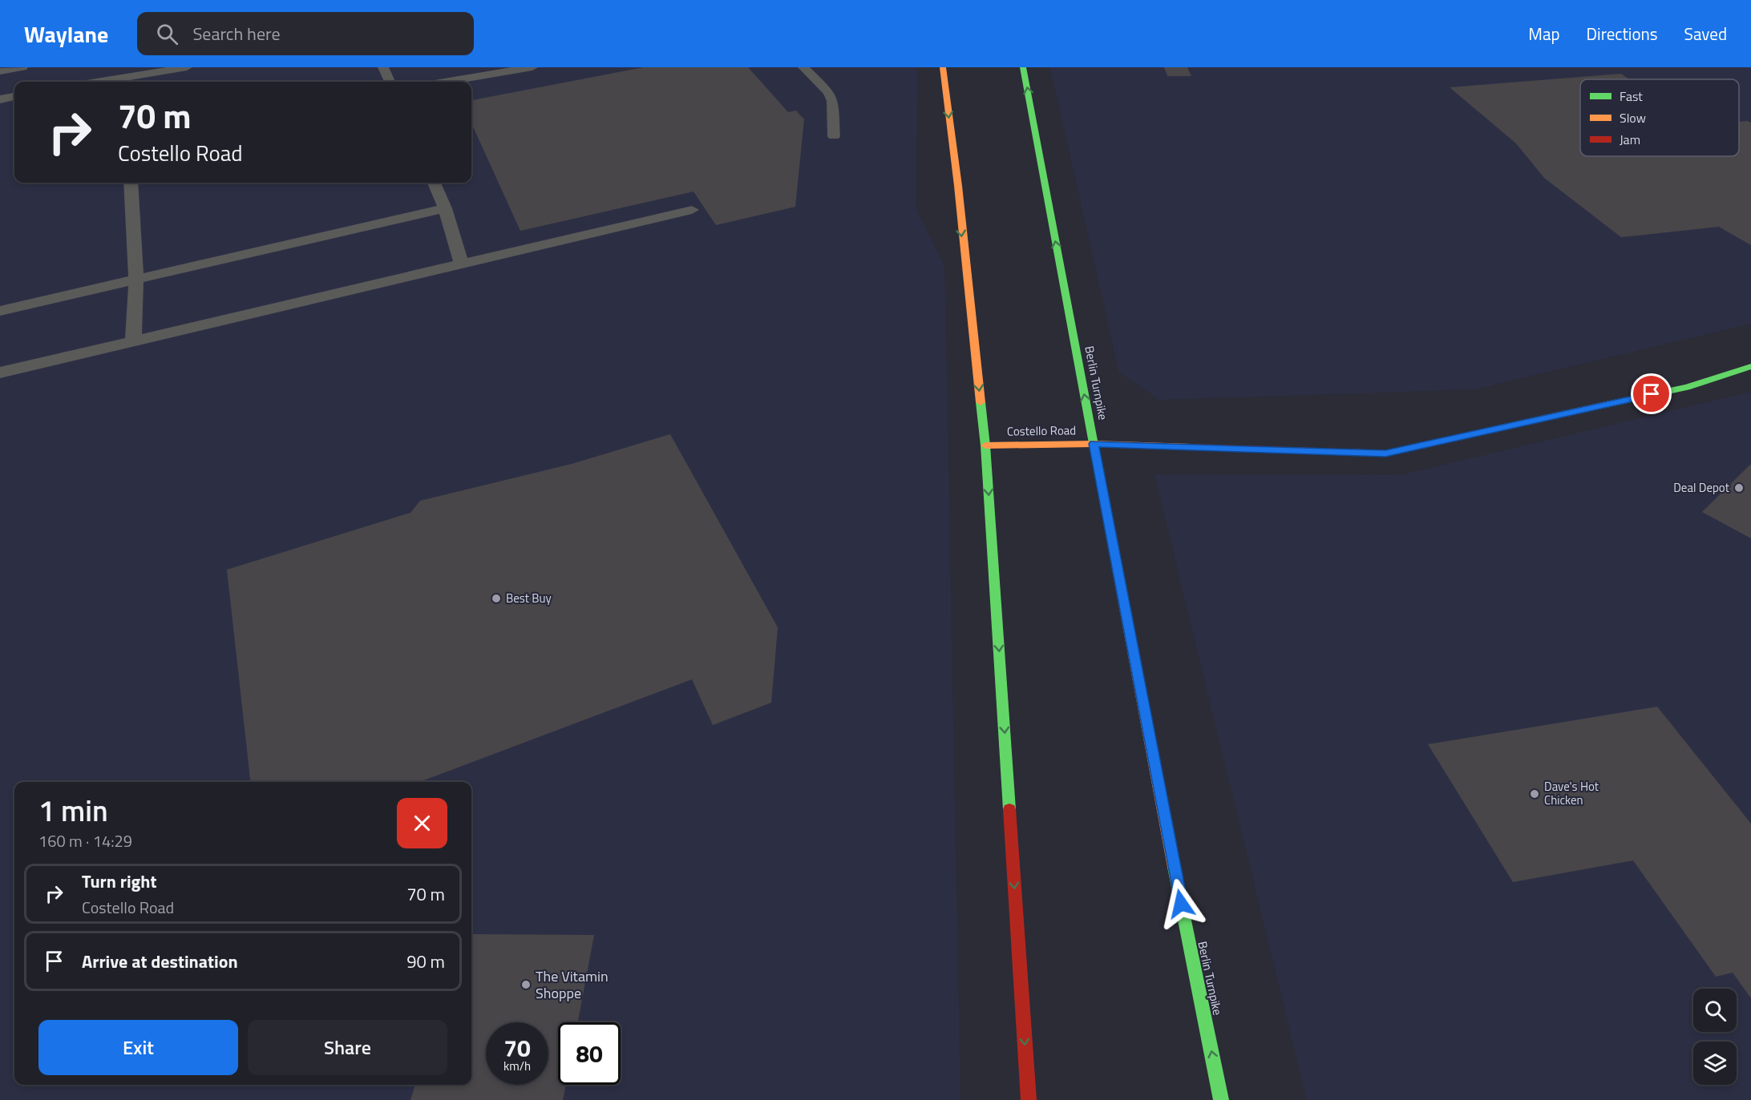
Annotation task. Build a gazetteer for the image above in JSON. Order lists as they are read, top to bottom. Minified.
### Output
{"streets":{"main road":["Berlin Turnpike","Costello Road"]},"crossings":[["Berlin Turnpike","Costello Road"]],"one_way":["Berlin Turnpike"],"places":["Deal Depot","Best Buy","Dave's Hot Chicken","The Vitamin Shoppe"],"legend":["Fast","Slow","Jam"],"page":{"header":"Waylane","search":"Search here","nav":["Map","Directions","Saved"],"turn":["70 m","Costello Road"],"heading":["1 min","160 m · 14:29"],"list":[{"name":"Turn right","note":"Costello Road","value":"70 m"},{"name":"Arrive at destination","value":"90 m"}],"buttons":["Exit","Share"],"speed":"70 km/h","limit":"80"}}
